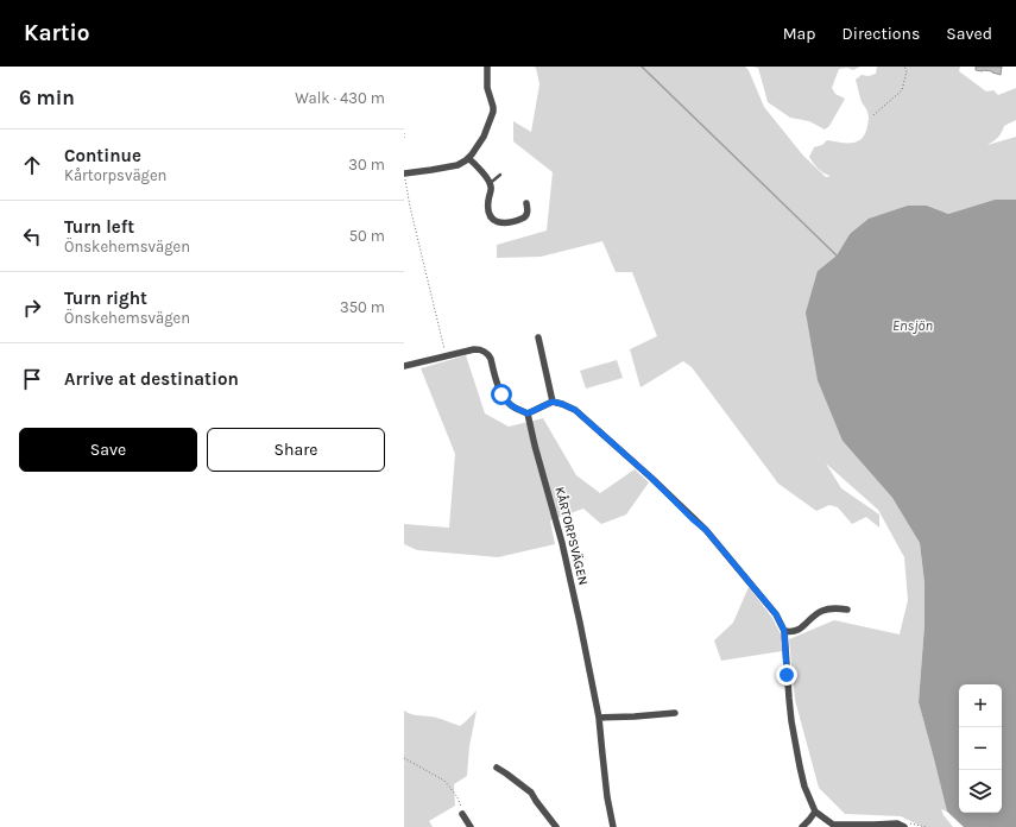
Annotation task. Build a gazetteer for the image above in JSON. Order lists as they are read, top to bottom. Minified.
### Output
{"streets":{"street":["KÅRTORPSVÄGEN"]},"water":["Ensjön"],"page":{"header":"Kartio","nav":["Map","Directions","Saved"],"heading":["6 min","Walk · 430 m"],"list":[["Continue","Kårtorpsvägen","30 m"],["Turn left","Önskehemsvägen","50 m"],["Turn right","Önskehemsvägen","350 m"],"Arrive at destination"],"buttons":["Save","Share"],"map_buttons":["+","−"]}}
